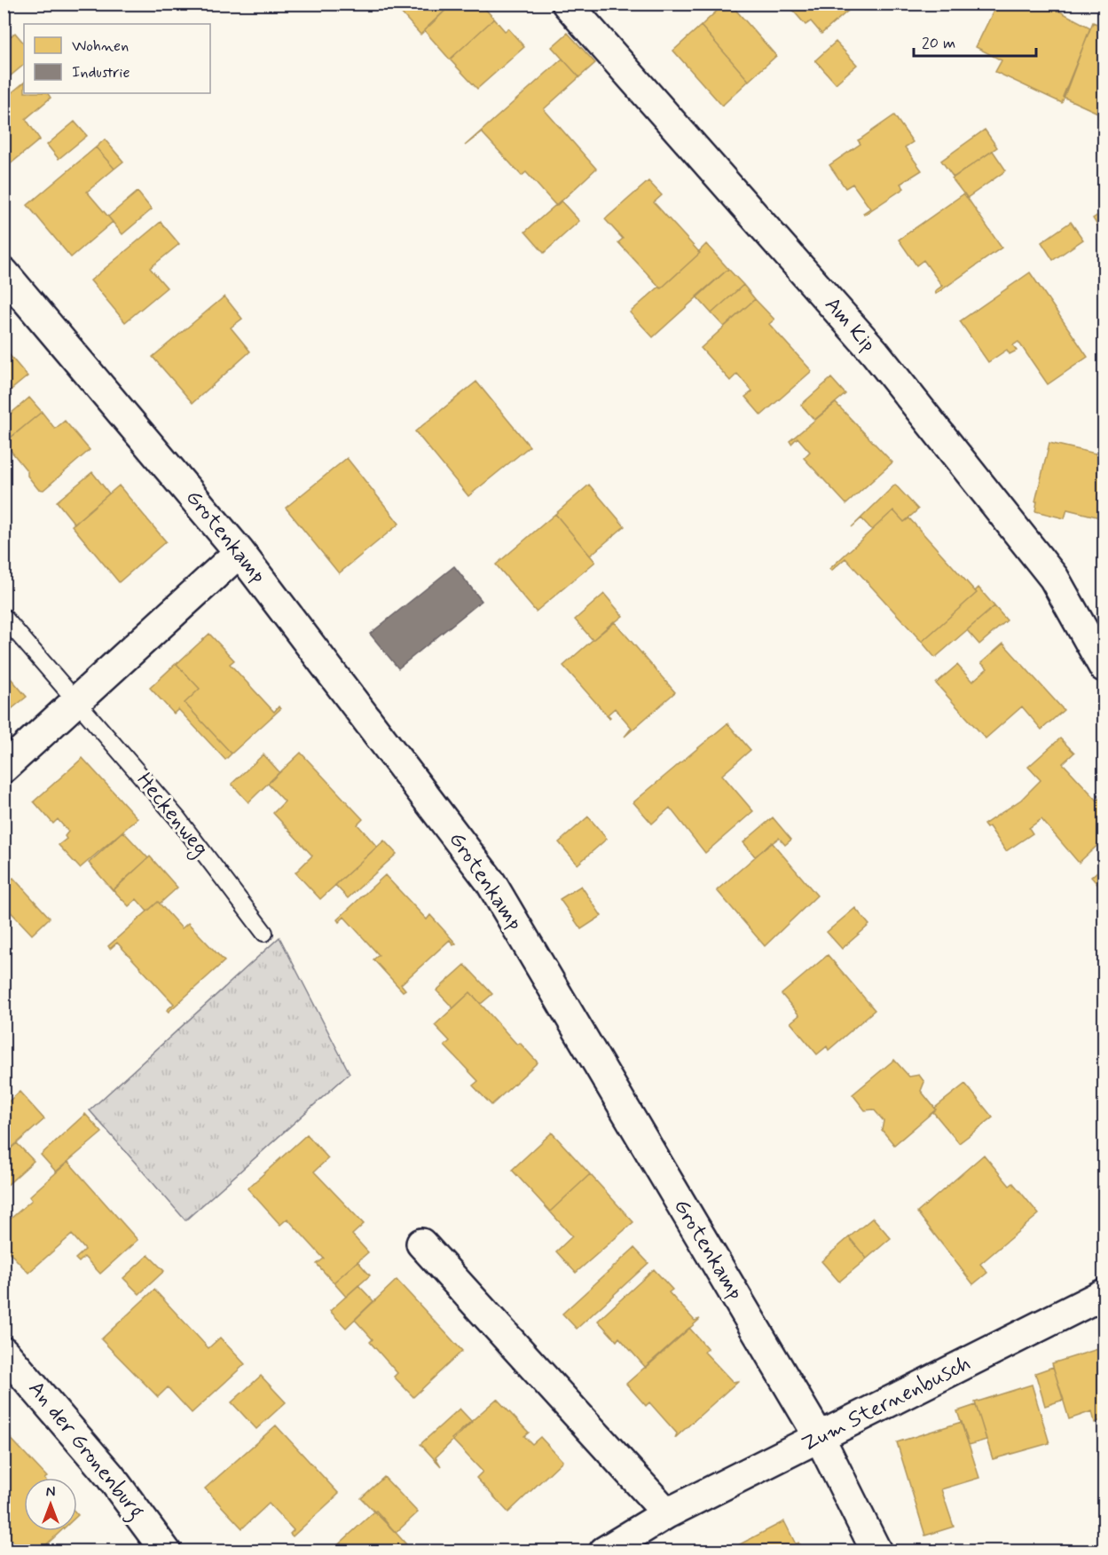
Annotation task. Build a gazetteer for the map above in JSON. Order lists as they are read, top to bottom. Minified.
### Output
{"streets":{"street":["Am Kip","Grotenkamp","Zum Sternenbusch","An der Gronenburg"],"lane":["Heckenweg"]},"crossings":[["Grotenkamp","Zum Sternenbusch"]],"legend":["Wohnen","Industrie"],"scale_bar":"20 m","north":"top"}
